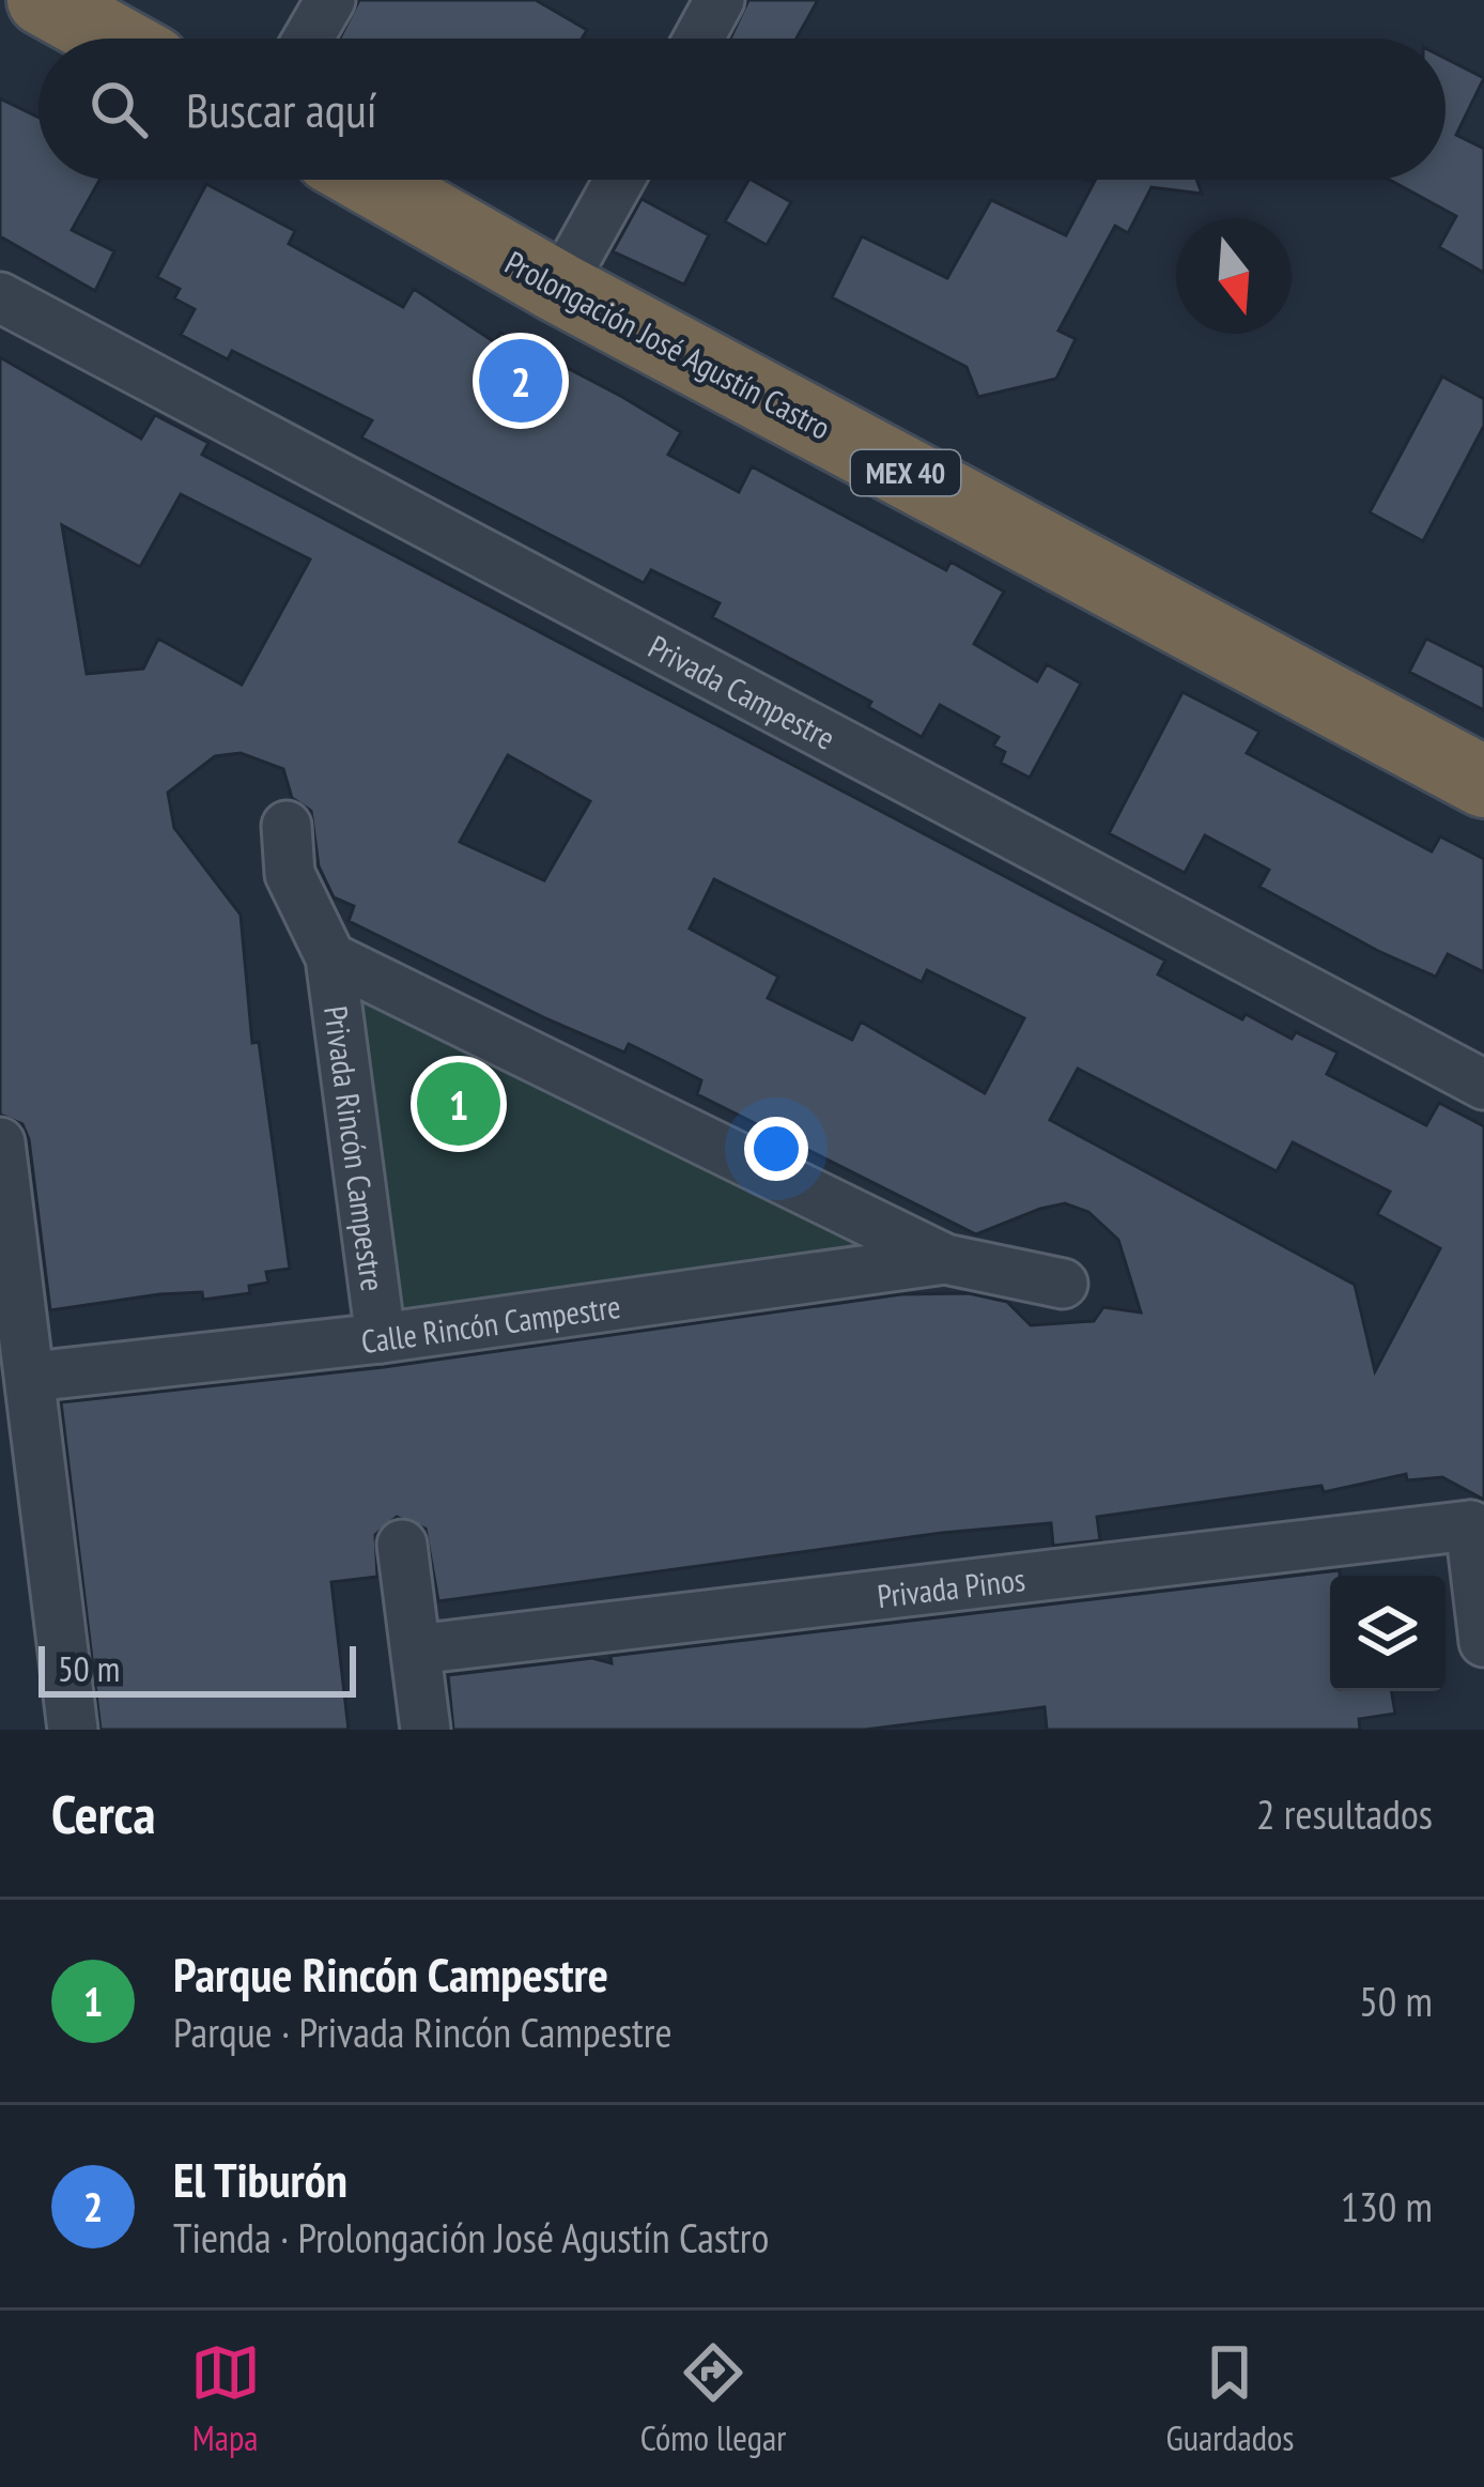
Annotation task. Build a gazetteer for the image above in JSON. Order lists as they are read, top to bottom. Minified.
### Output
{"streets":{"highway":["Prolongación José Agustín Castro","MEX 40"],"street":["Privada Campestre","Privada Rincón Campestre","Calle Rincón Campestre","Privada Pinos"]},"crossings":[["Privada Rincón Campestre","Calle Rincón Campestre"]],"scale_bar":"50 m","north":"bottom","page":{"search":"Buscar aquí","pins":["2","1"],"scale":"50 m","heading":["Cerca","2 resultados"],"list":[{"mark":"1","name":"Parque Rincón Campestre","note":"Parque · Privada Rincón Campestre","value":"50 m"},{"mark":"2","name":"El Tiburón","note":"Tienda · Prolongación José Agustín Castro","value":"130 m"}],"nav":["Mapa","Cómo llegar","Guardados"]}}
